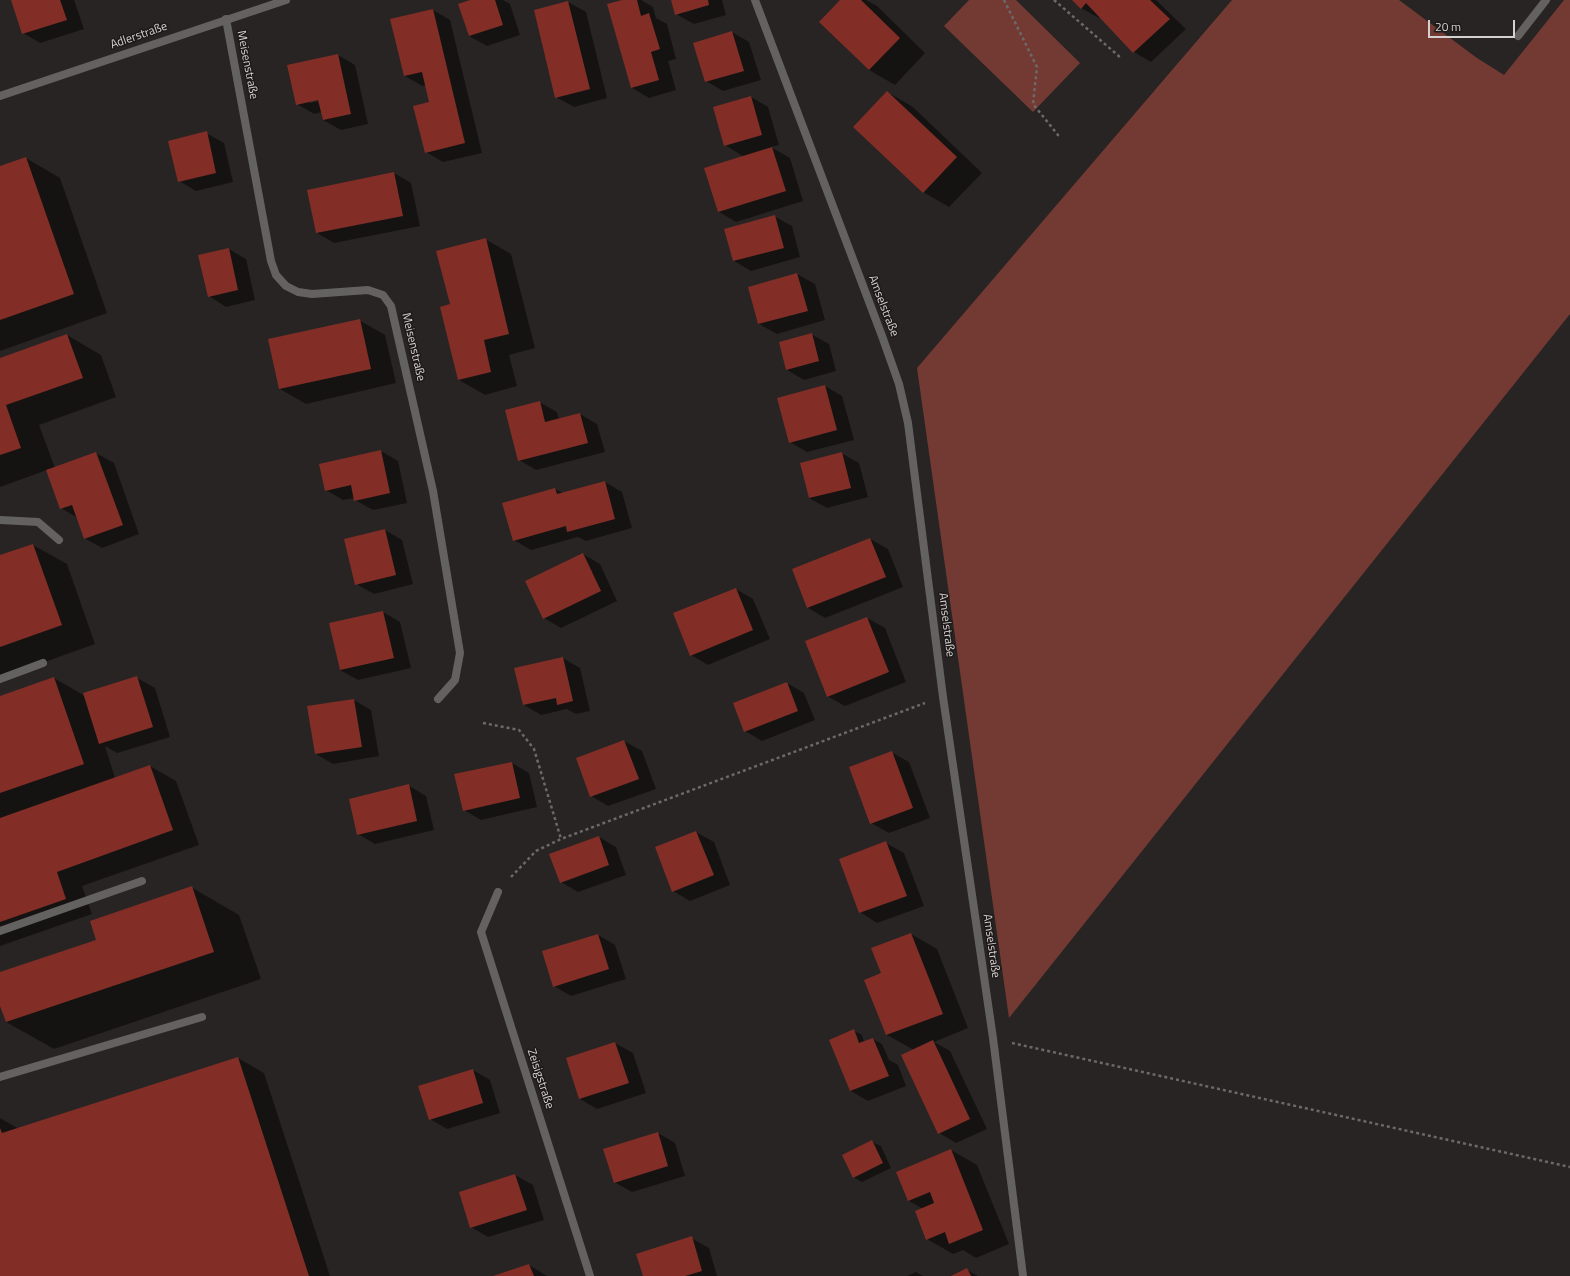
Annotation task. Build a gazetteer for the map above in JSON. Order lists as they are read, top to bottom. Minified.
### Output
{"streets":{"street":["Adlerstraße","Meisenstraße","Amselstraße","Zeisigstraße"]},"crossings":[["Adlerstraße","Meisenstraße"]],"scale_bar":"20 m"}
